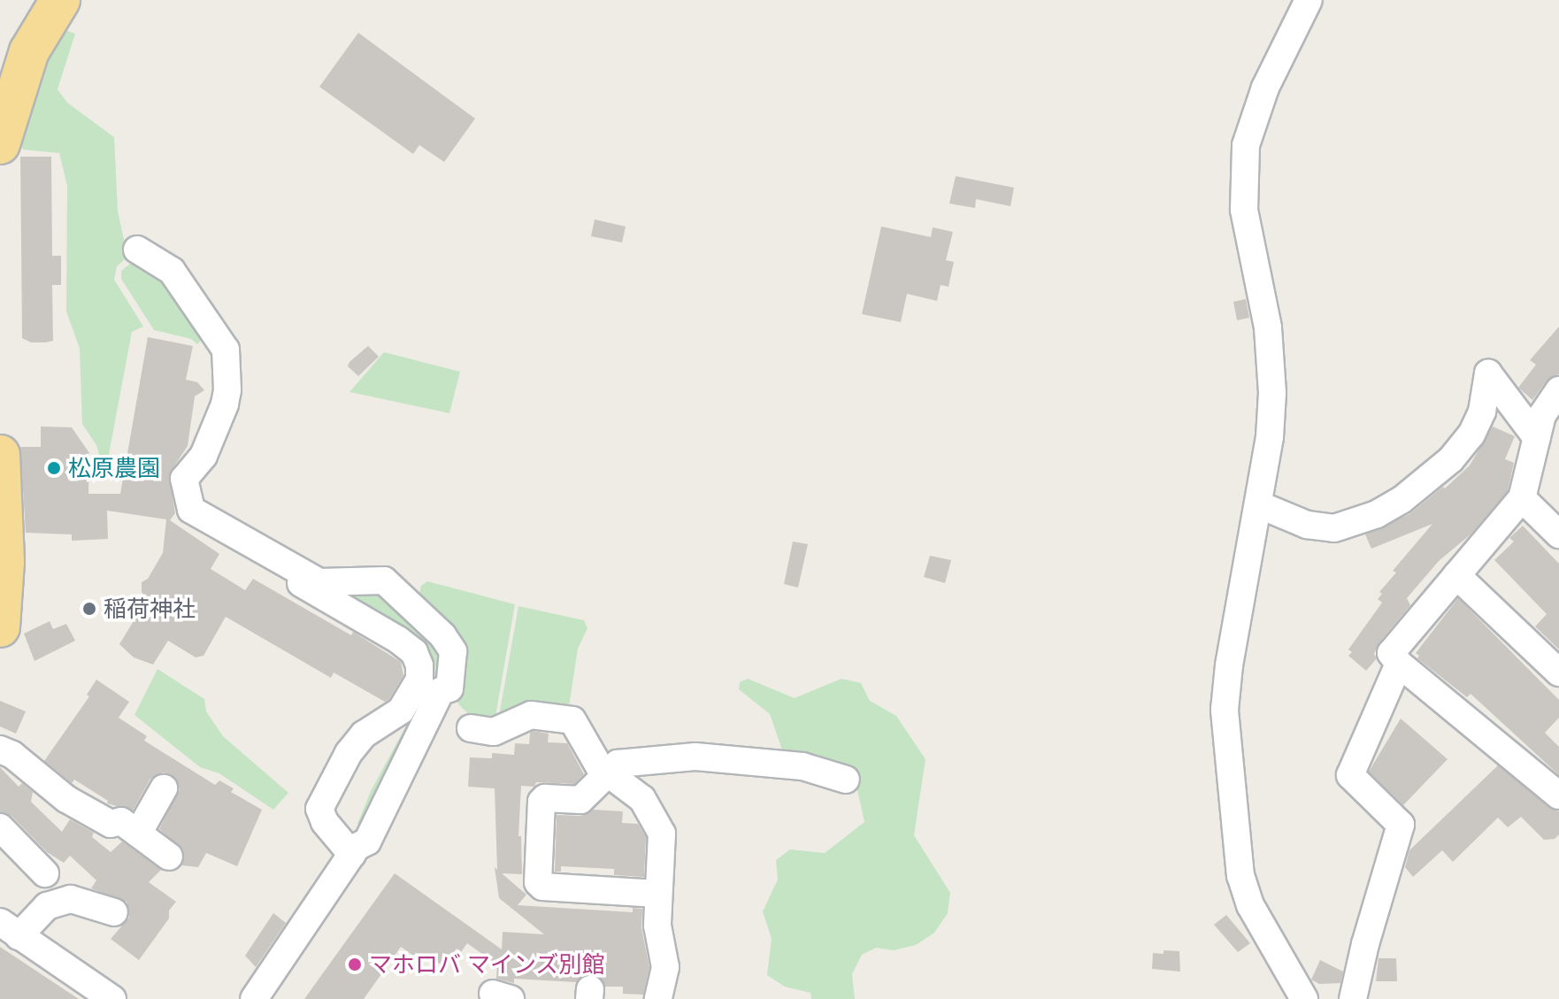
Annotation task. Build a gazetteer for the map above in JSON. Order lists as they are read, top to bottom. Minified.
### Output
{"places":["松原農園","稲荷神社","マホロバ マインズ別館"]}
